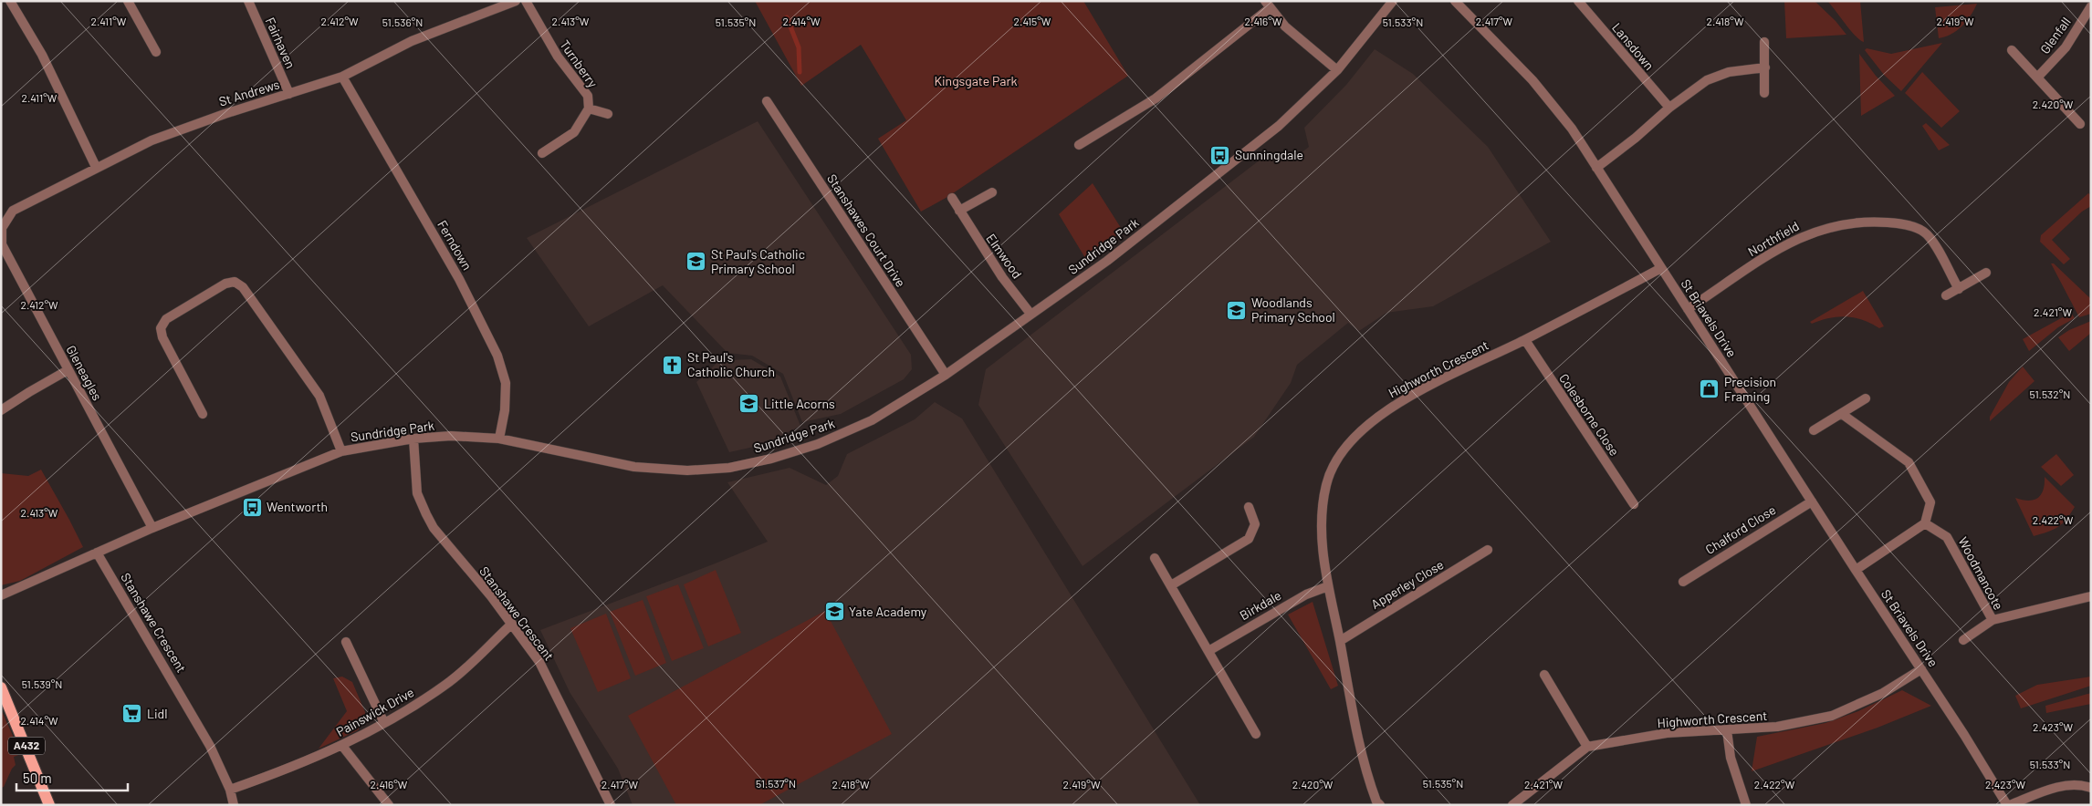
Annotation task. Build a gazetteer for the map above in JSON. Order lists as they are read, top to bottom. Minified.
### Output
{"streets":{"main road":["A432"],"street":["Glenfall","Fairhaven","Lansdown","Turnberry","St Andrews","Stanshawes Court Drive","Northfield","Ferndown","Sundridge Park","Elmwood","St Briavels Drive","Highworth Crescent","Gleneagles","Colesborne Close","Chalford Close","Woodmancote","Apperley Close","Birkdale","Stanshawe Crescent","Painswick Drive"]},"crossings":[["Fairhaven","St Andrews"],["St Andrews","Ferndown"],["St Andrews","Gleneagles"],["Stanshawes Court Drive","Sundridge Park"],["Northfield","St Briavels Drive"],["Ferndown","Sundridge Park"],["Sundridge Park","Elmwood"],["Sundridge Park","Gleneagles"],["Sundridge Park","Stanshawe Crescent"],["St Briavels Drive","Highworth Crescent"],["St Briavels Drive","Chalford Close"],["Highworth Crescent","Colesborne Close"],["Highworth Crescent","Apperley Close"],["Highworth Crescent","Birkdale"],["Stanshawe Crescent","Painswick Drive"]],"parks":["Kingsgate Park"],"places":{"bus stop":["Sunningdale","Wentworth"],"school or university":["St Paul's Catholic Primary School","Woodlands Primary School","Little Acorns","Yate Academy"],"church":["St Paul's Catholic Church"],"shop":["Precision Framing"],"supermarket":["Lidl"]},"scale_bar":"50 m","coordinates":["2.412°W","2.413°W","2.414°W","2.415°W","2.417°W","2.418°W","2.419°W","2.411°W","2.416°W","51.536°N","51.535°N","51.533°N","2.420°W","2.421°W","51.532°N","2.422°W","51.539°N","2.423°W","51.537°N"]}
